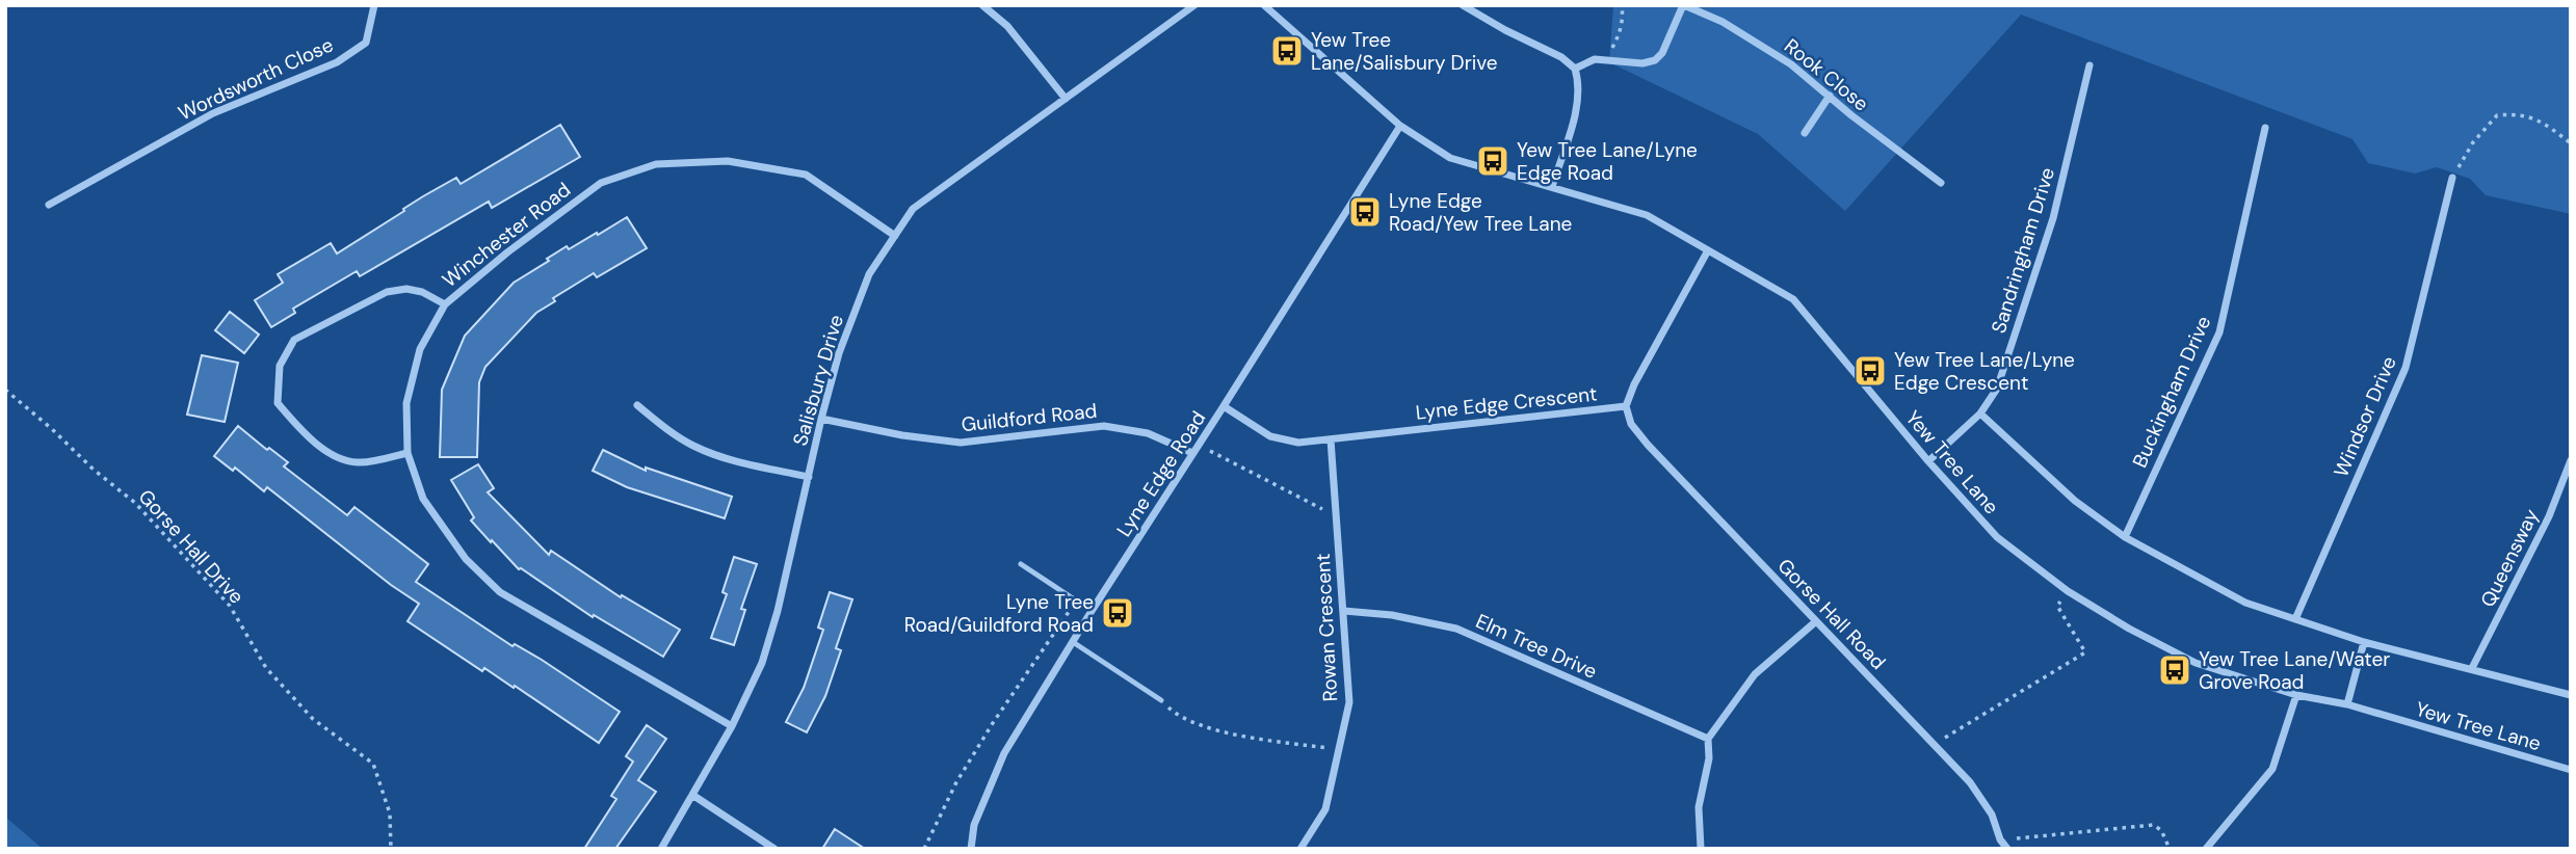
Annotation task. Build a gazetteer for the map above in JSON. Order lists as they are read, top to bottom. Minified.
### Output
{"streets":{"street":["Rook Close","Wordsworth Close","Winchester Road","Sandringham Drive","Salisbury Drive","Buckingham Drive","Lyne Edge Crescent","Windsor Drive","Guildford Road","Yew Tree Lane","Lyne Edge Road","Queensway","Gorse Hall Road","Rowan Crescent","Elm Tree Drive"],"path":["Gorse Hall Drive"]},"crossings":[["Winchester Road","Salisbury Drive"],["Sandringham Drive","Yew Tree Lane"],["Salisbury Drive","Guildford Road"],["Lyne Edge Crescent","Yew Tree Lane"],["Lyne Edge Crescent","Lyne Edge Road"],["Lyne Edge Crescent","Gorse Hall Road"],["Lyne Edge Crescent","Rowan Crescent"],["Guildford Road","Lyne Edge Road"],["Yew Tree Lane","Lyne Edge Road"],["Rowan Crescent","Elm Tree Drive"]],"places":{"bus stop":["Yew Tree Lane/Salisbury Drive","Yew Tree Lane/Lyne Edge Road","Lyne Edge Road/Yew Tree Lane","Yew Tree Lane/Lyne Edge Crescent","Lyne Tree Road/Guildford Road","Yew Tree Lane/Water Grove Road"]}}
